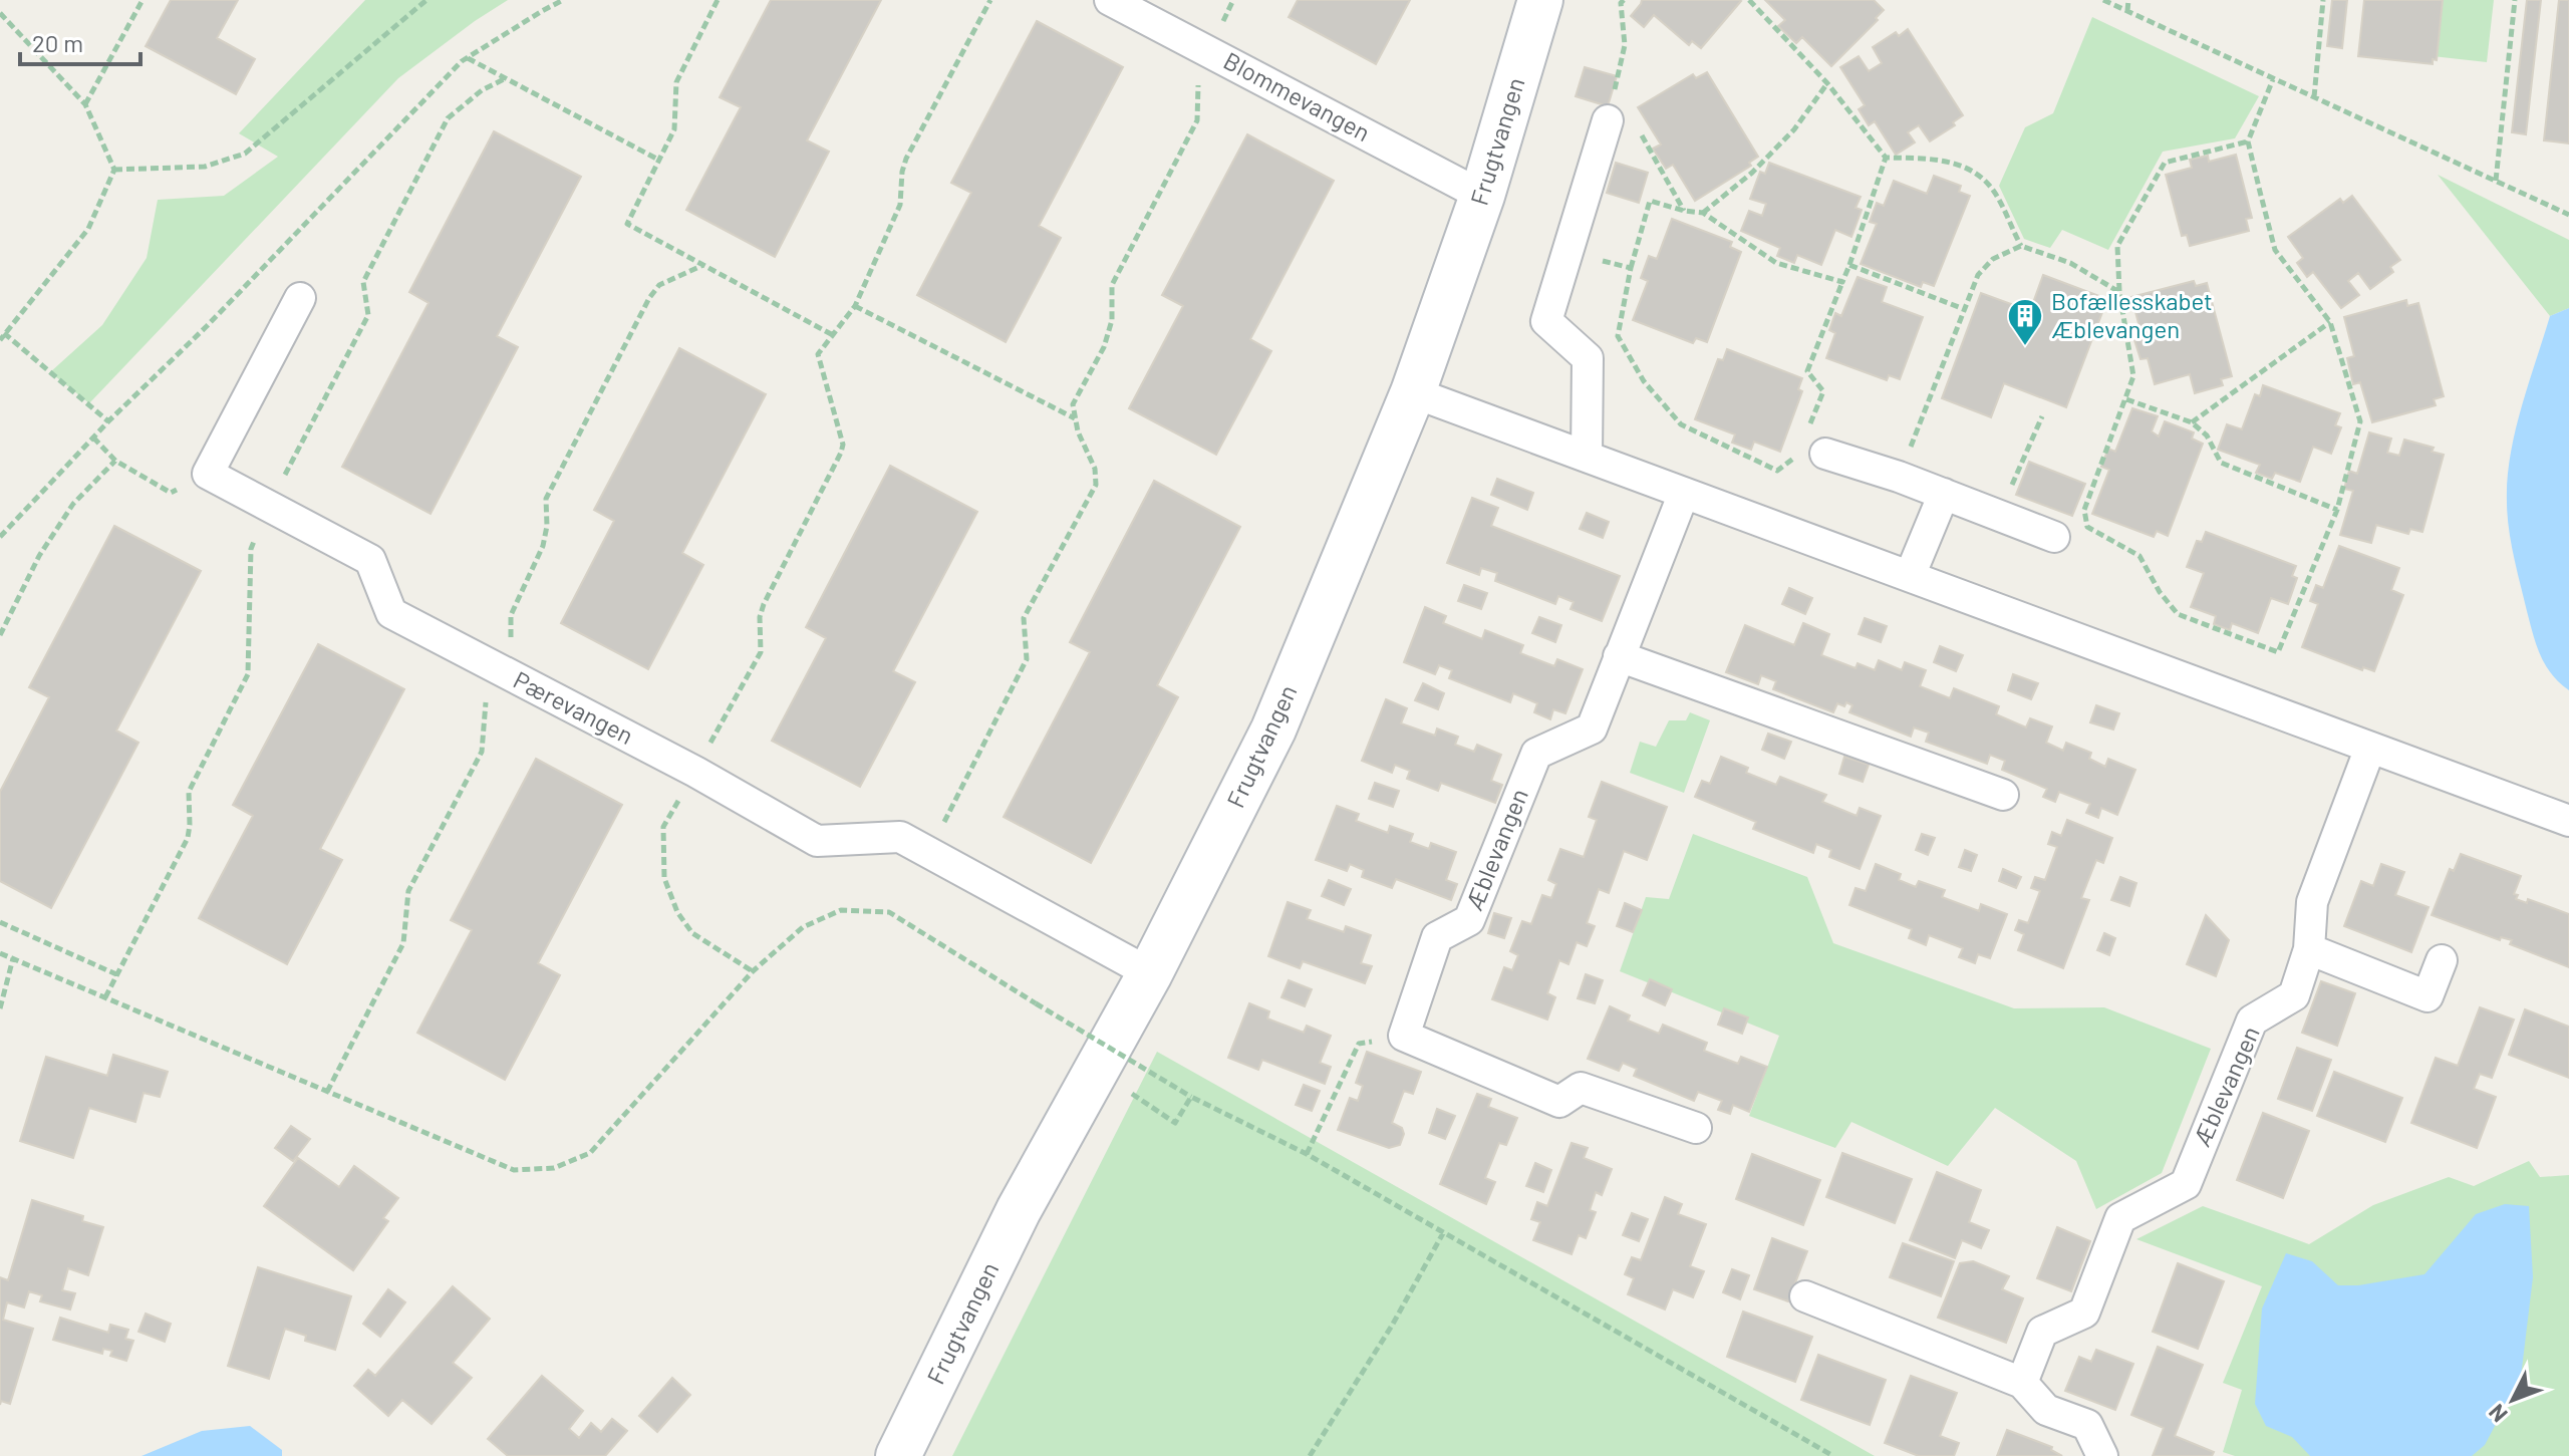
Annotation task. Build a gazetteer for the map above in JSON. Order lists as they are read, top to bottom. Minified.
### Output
{"streets":{"street":["Blommevangen","Frugtvangen","Pærevangen","Æblevangen"]},"crossings":[["Blommevangen","Frugtvangen"],["Frugtvangen","Pærevangen"]],"places":{"building":["Bofællesskabet Æblevangen"]},"scale_bar":"20 m","north":"bottom left"}
